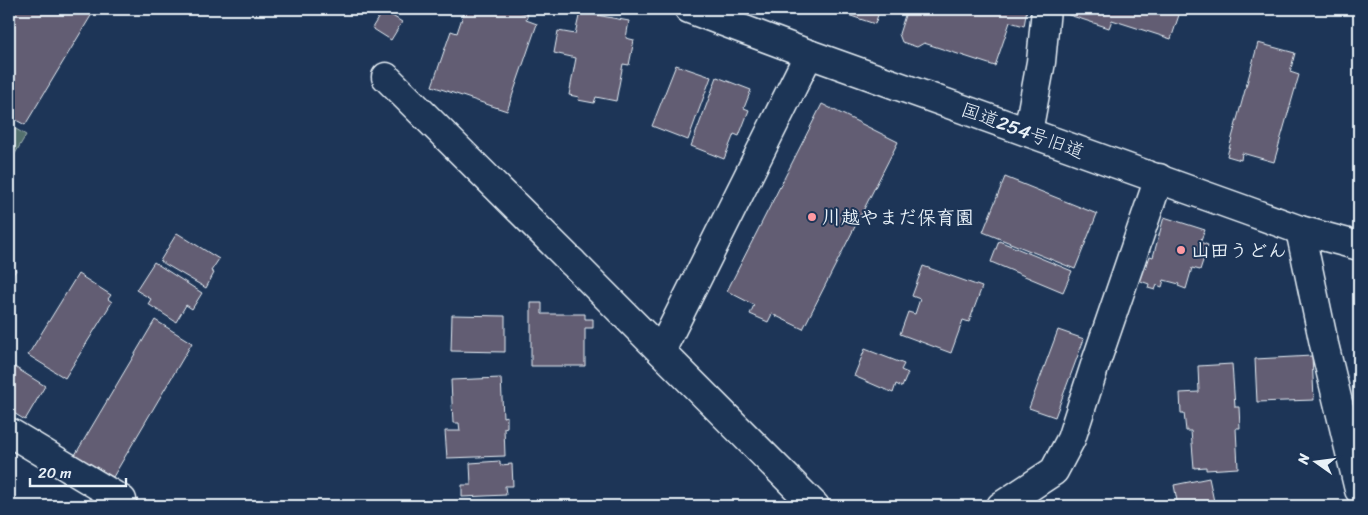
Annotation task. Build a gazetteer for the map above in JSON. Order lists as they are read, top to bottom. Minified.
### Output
{"streets":{"street":["国道254号旧道"]},"places":["川越やまだ保育園","山田うどん"],"scale_bar":"20 m","north":"left"}
